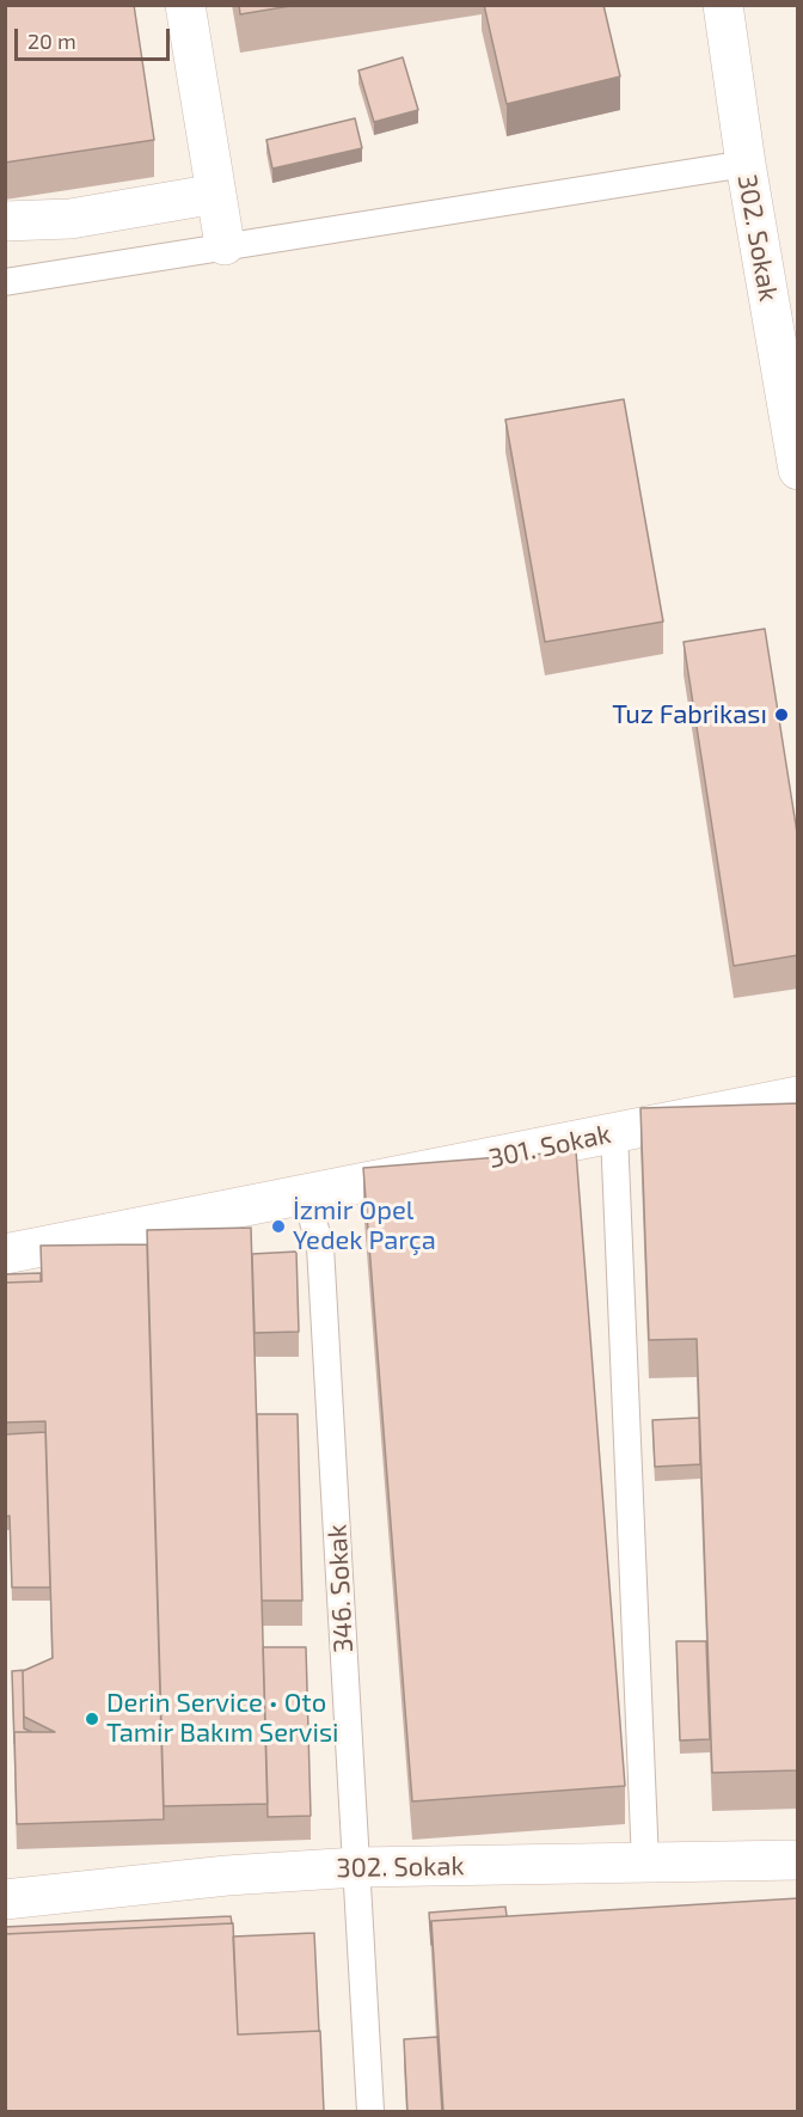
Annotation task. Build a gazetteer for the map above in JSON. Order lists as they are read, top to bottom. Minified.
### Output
{"streets":{"street":["302. Sokak","301. Sokak"],"lane":["346. Sokak"]},"crossings":[["302. Sokak","346. Sokak"],["301. Sokak","346. Sokak"]],"places":["Tuz Fabrikası","İzmir Opel Yedek Parça","Derin Service • Oto Tamir Bakım Servisi"],"scale_bar":"20 m"}
